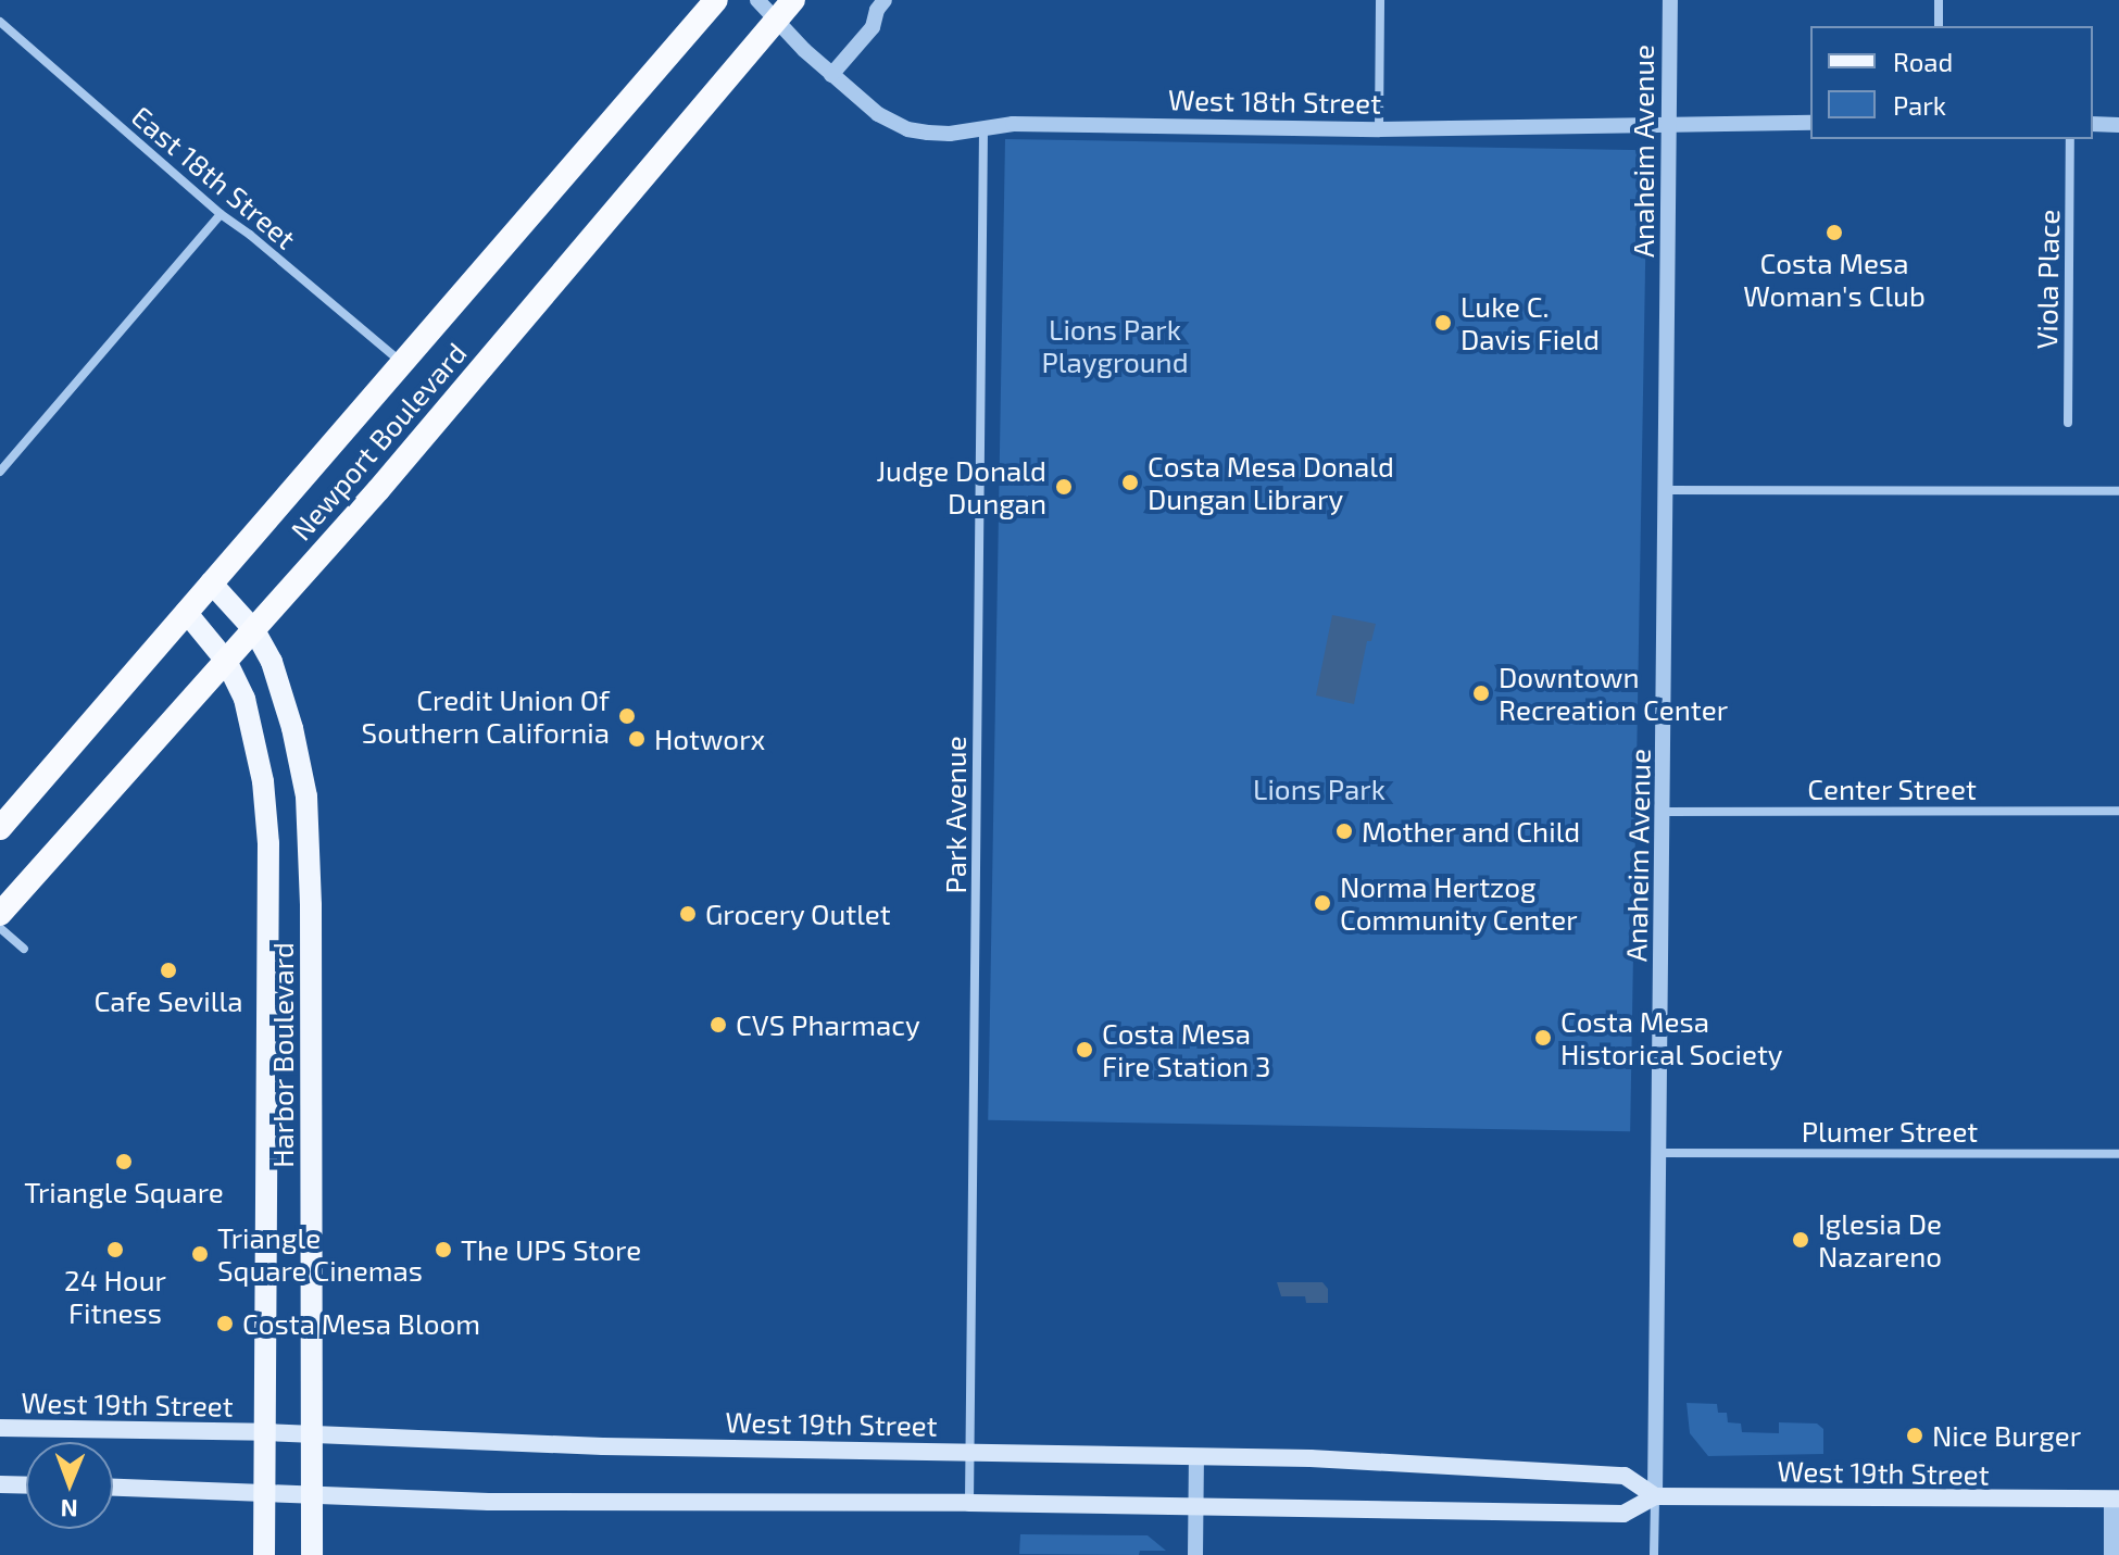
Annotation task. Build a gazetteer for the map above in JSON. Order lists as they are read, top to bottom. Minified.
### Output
{"streets":{"highway":["Newport Boulevard"],"main road":["Harbor Boulevard","West 19th Street"],"street":["West 18th Street","Anaheim Avenue","East 18th Street","Viola Place","Center Street","Park Avenue","Plumer Street"]},"crossings":[["West 18th Street","Anaheim Avenue"],["West 18th Street","Newport Boulevard"],["West 18th Street","Park Avenue"],["Anaheim Avenue","Center Street"],["Anaheim Avenue","Plumer Street"],["Anaheim Avenue","West 19th Street"],["East 18th Street","Newport Boulevard"],["Newport Boulevard","Harbor Boulevard"],["Park Avenue","West 19th Street"],["Harbor Boulevard","West 19th Street"]],"parks":["Lions Park Playground","Lions Park"],"places":["Costa Mesa Woman's Club","Luke C. Davis Field","Costa Mesa Donald Dungan Library","Judge Donald Dungan","Downtown Recreation Center","Credit Union Of Southern California","Hotworx","Mother and Child","Norma Hertzog Community Center","Grocery Outlet","Cafe Sevilla","CVS Pharmacy","Costa Mesa Historical Society","Costa Mesa Fire Station 3","Triangle Square","Iglesia De Nazareno","24 Hour Fitness","The UPS Store","Triangle Square Cinemas","Costa Mesa Bloom","Nice Burger"],"legend":["Road","Park"],"north":"bottom"}
